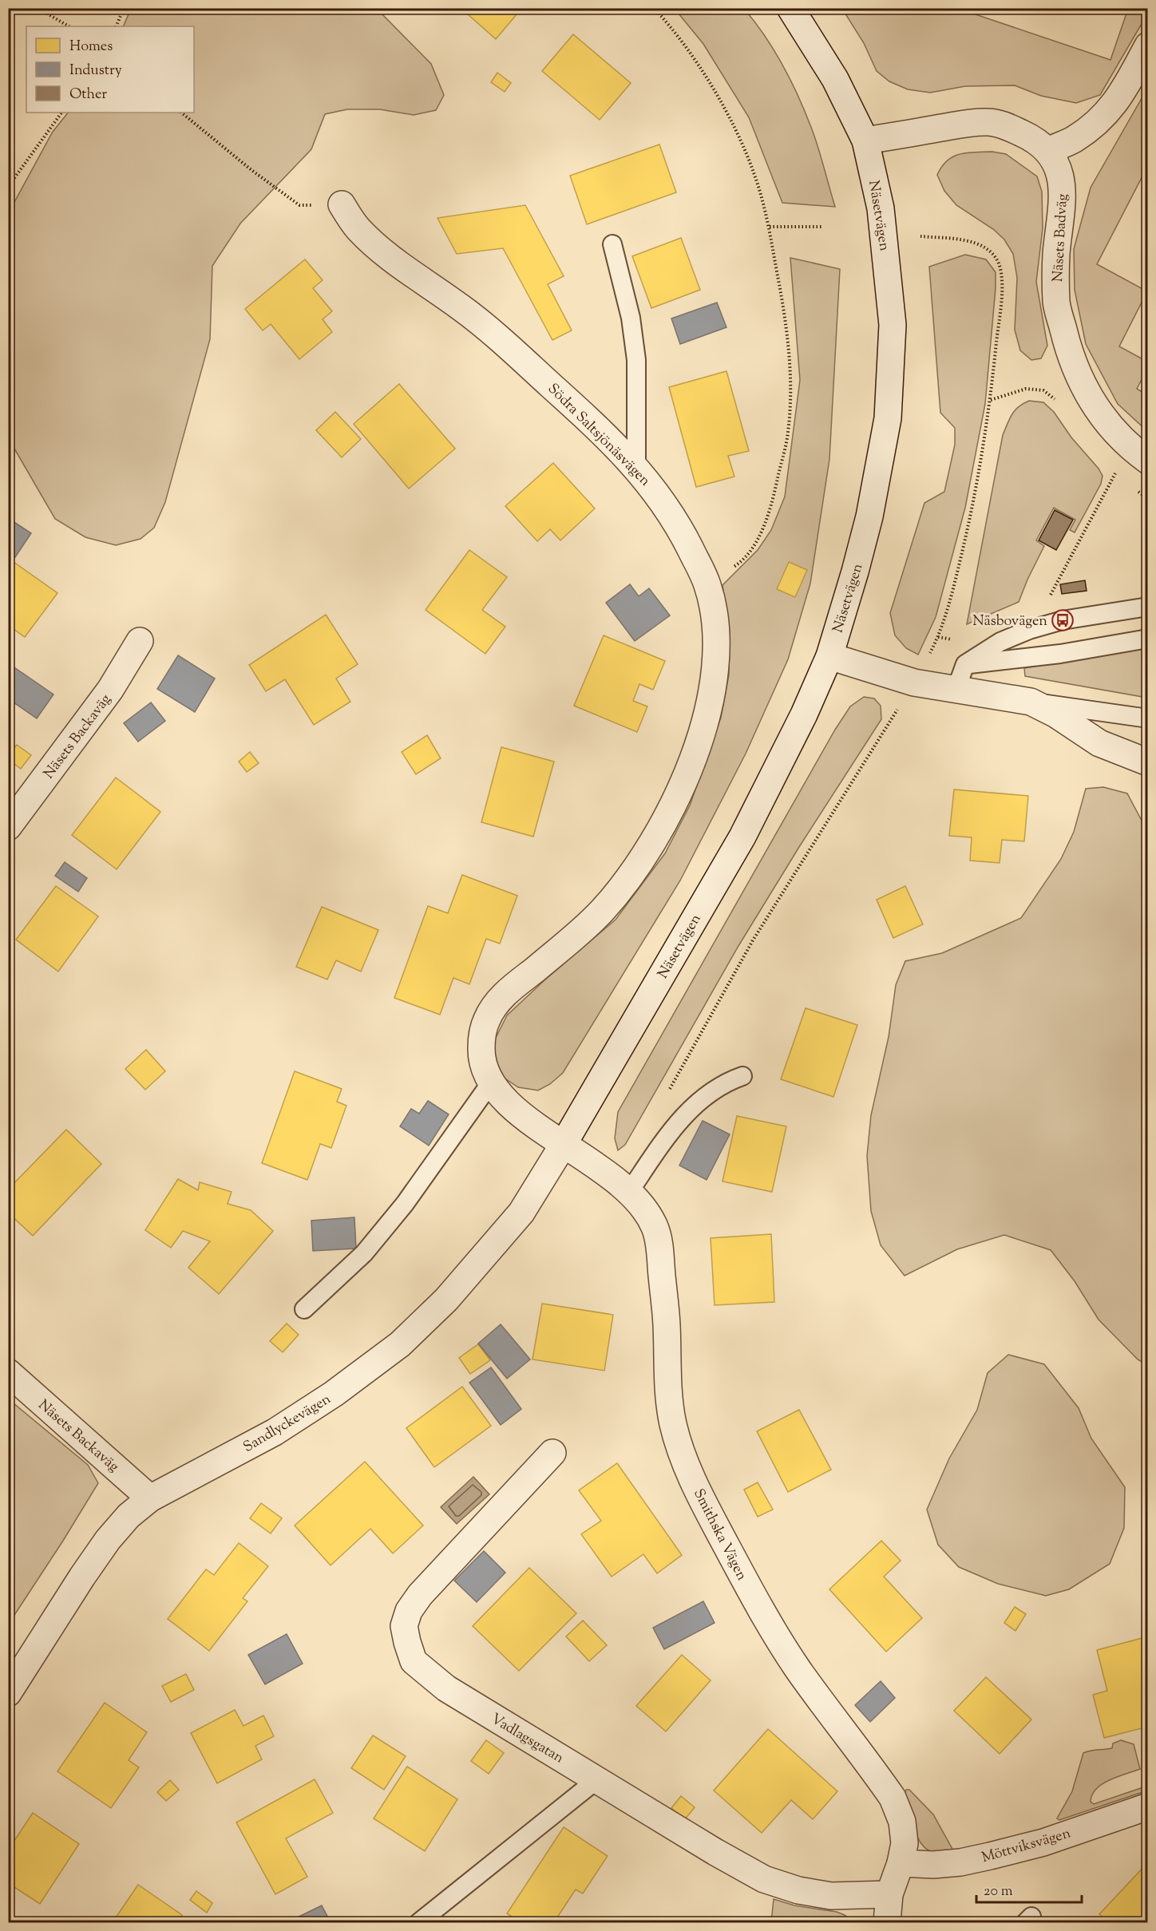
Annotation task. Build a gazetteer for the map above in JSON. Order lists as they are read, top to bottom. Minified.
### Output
{"streets":{"street":["Näsetvägen","Näsets Badväg","Södra Saltsjönäsvägen","Näsets Backaväg","Sandlyckevägen","Smithska Vägen","Vadlagsgatan","Möttviksvägen"]},"crossings":[["Näsetvägen","Näsets Badväg"],["Näsetvägen","Södra Saltsjönäsvägen"],["Näsetvägen","Sandlyckevägen"],["Näsetvägen","Smithska Vägen"],["Södra Saltsjönäsvägen","Sandlyckevägen"],["Södra Saltsjönäsvägen","Smithska Vägen"],["Näsets Backaväg","Sandlyckevägen"],["Sandlyckevägen","Smithska Vägen"],["Smithska Vägen","Vadlagsgatan"],["Smithska Vägen","Möttviksvägen"]],"places":{"bus stop":["Näsbovägen"]},"legend":["Homes","Industry","Other"],"scale_bar":"20 m"}
